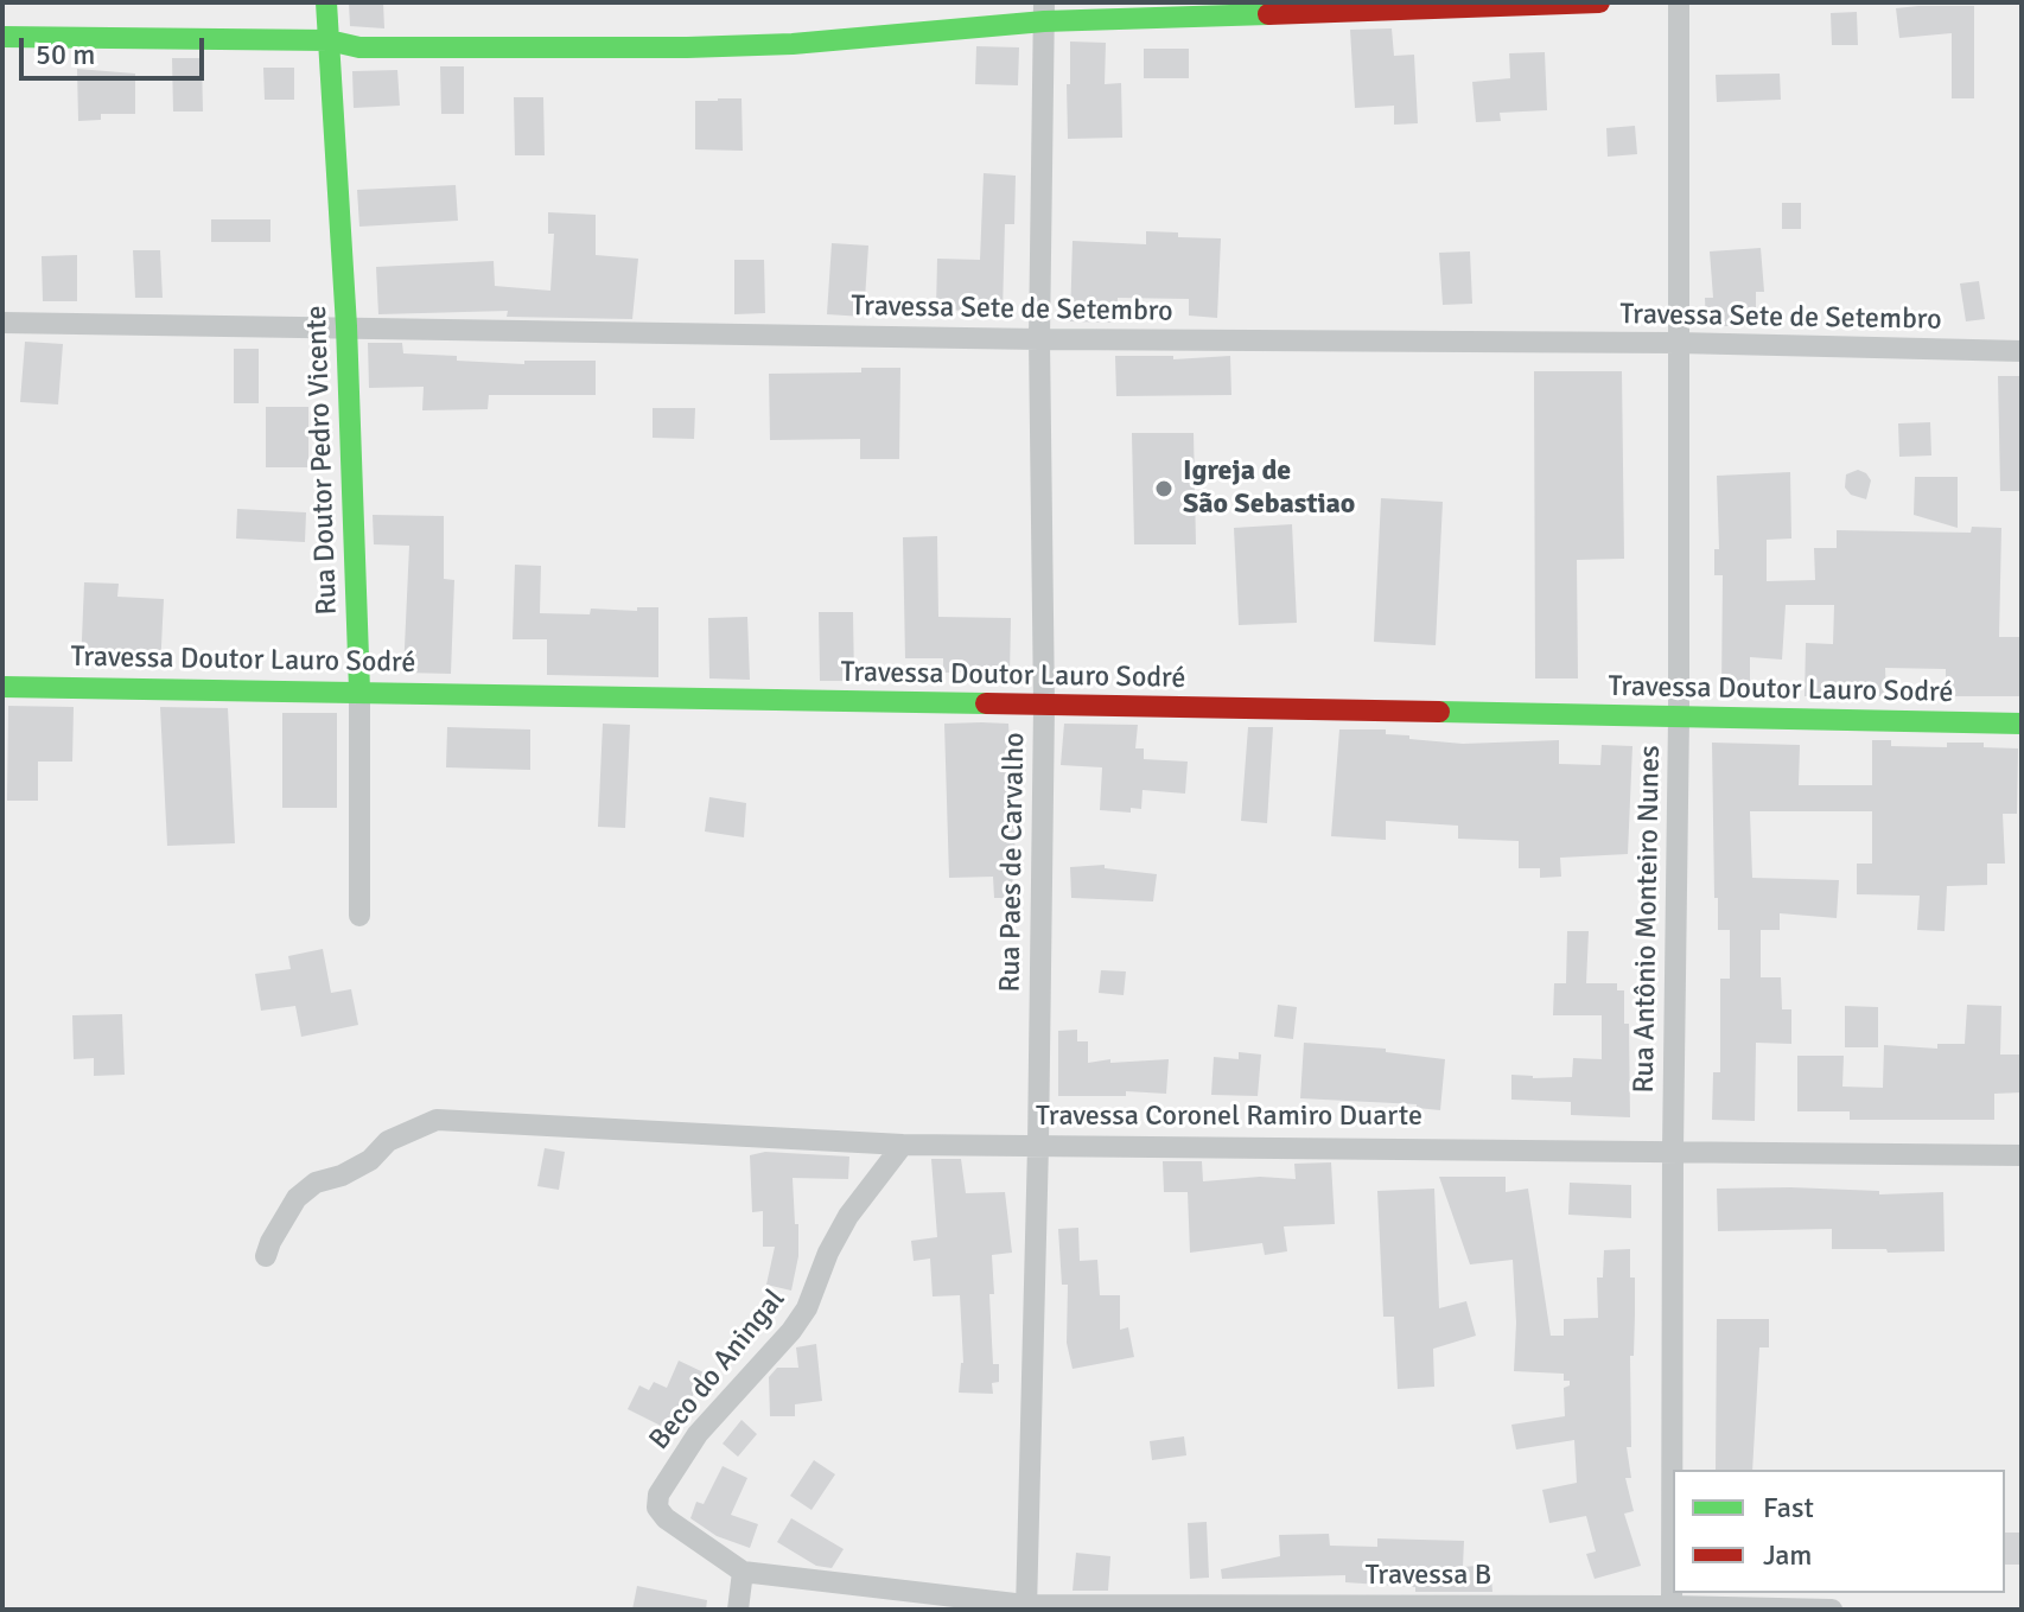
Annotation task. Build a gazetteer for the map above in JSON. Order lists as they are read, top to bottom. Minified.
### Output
{"streets":{"street":["Travessa Sete de Setembro","Rua Doutor Pedro Vicente","Travessa Doutor Lauro Sodré","Rua Paes de Carvalho","Rua Antônio Monteiro Nunes","Travessa Coronel Ramiro Duarte","Beco do Aningal","Travessa B"]},"crossings":[["Travessa Sete de Setembro","Rua Doutor Pedro Vicente"],["Travessa Sete de Setembro","Rua Paes de Carvalho"],["Travessa Sete de Setembro","Rua Antônio Monteiro Nunes"],["Rua Doutor Pedro Vicente","Travessa Doutor Lauro Sodré"],["Travessa Doutor Lauro Sodré","Rua Paes de Carvalho"],["Travessa Doutor Lauro Sodré","Rua Antônio Monteiro Nunes"],["Rua Paes de Carvalho","Travessa Coronel Ramiro Duarte"],["Rua Paes de Carvalho","Travessa B"],["Rua Antônio Monteiro Nunes","Travessa Coronel Ramiro Duarte"],["Rua Antônio Monteiro Nunes","Travessa B"],["Travessa Coronel Ramiro Duarte","Beco do Aningal"],["Beco do Aningal","Travessa B"]],"places":["Igreja de São Sebastiao"],"legend":["Fast","Jam"],"scale_bar":"50 m"}
